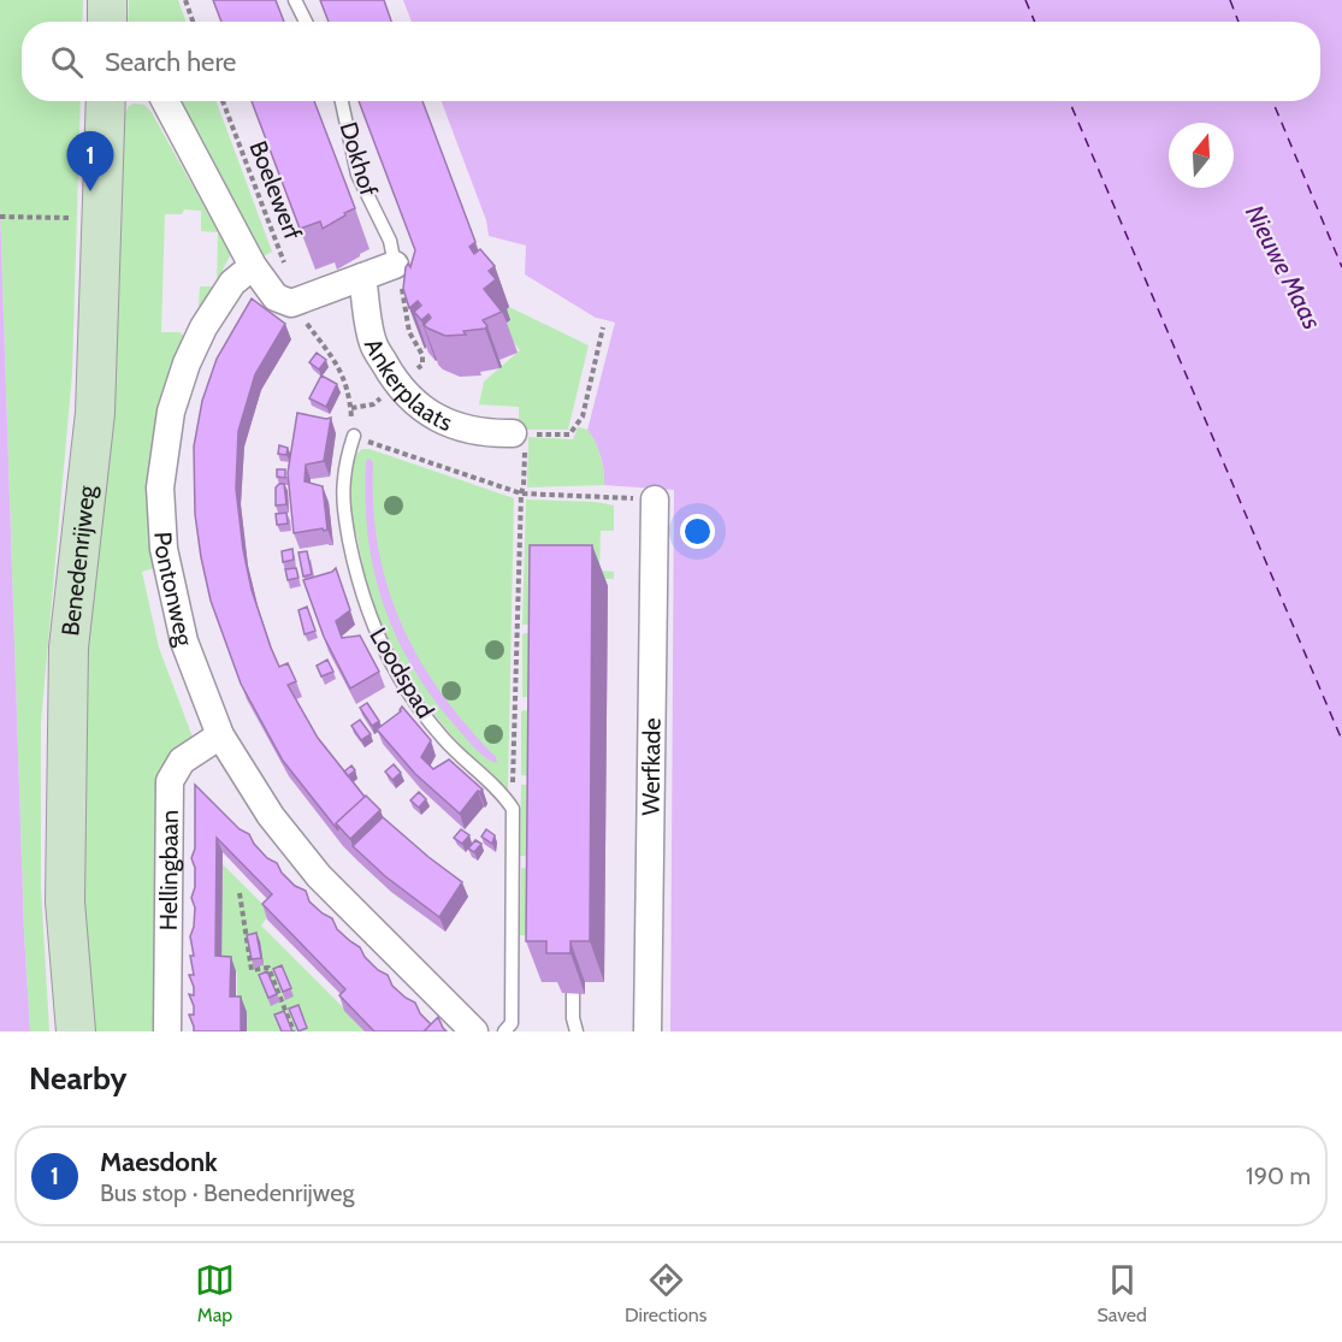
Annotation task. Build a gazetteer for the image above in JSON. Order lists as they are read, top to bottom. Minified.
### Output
{"streets":{"street":["Ankerplaats","Benedenrijweg","Pontonweg","Werfkade","Hellingbaan"],"lane":["Dokhof","Loodspad"],"path":["Boelewerf"]},"crossings":[["Pontonweg","Hellingbaan"]],"water":["Nieuwe Maas"],"north":"top","page":{"search":"Search here","pins":"1","heading":"Nearby","list":[{"mark":"1","name":"Maesdonk","note":"Bus stop · Benedenrijweg","value":"190 m"}],"nav":["Map","Directions","Saved"]}}
